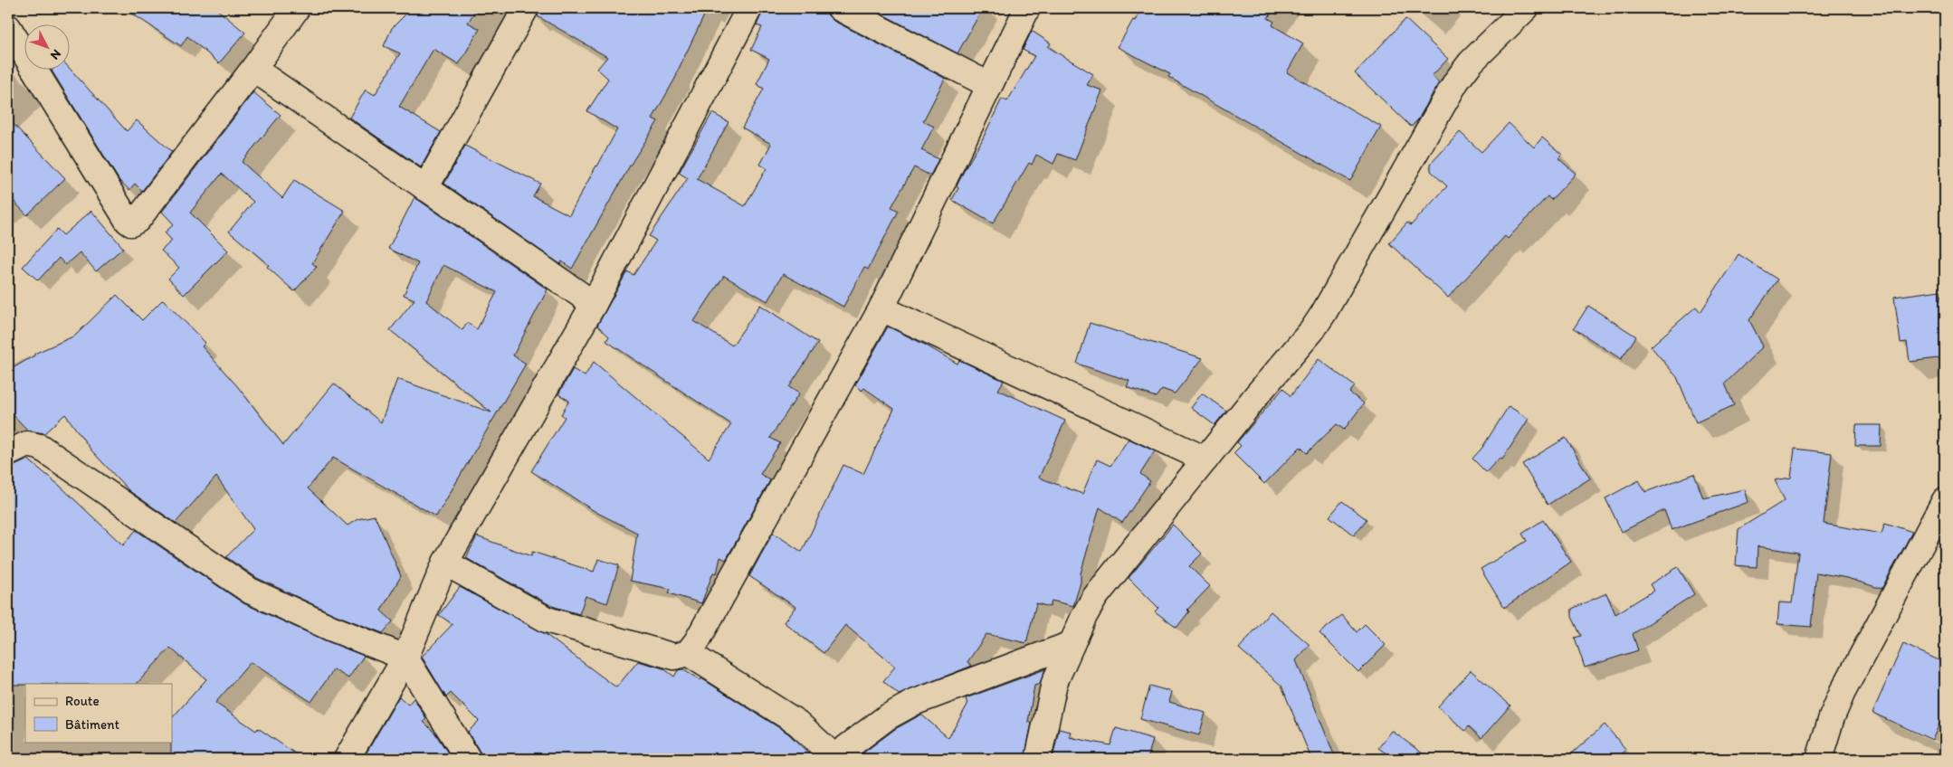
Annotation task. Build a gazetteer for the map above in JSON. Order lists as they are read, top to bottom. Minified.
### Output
{"legend":["Route","Bâtiment"],"north":"bottom right"}
